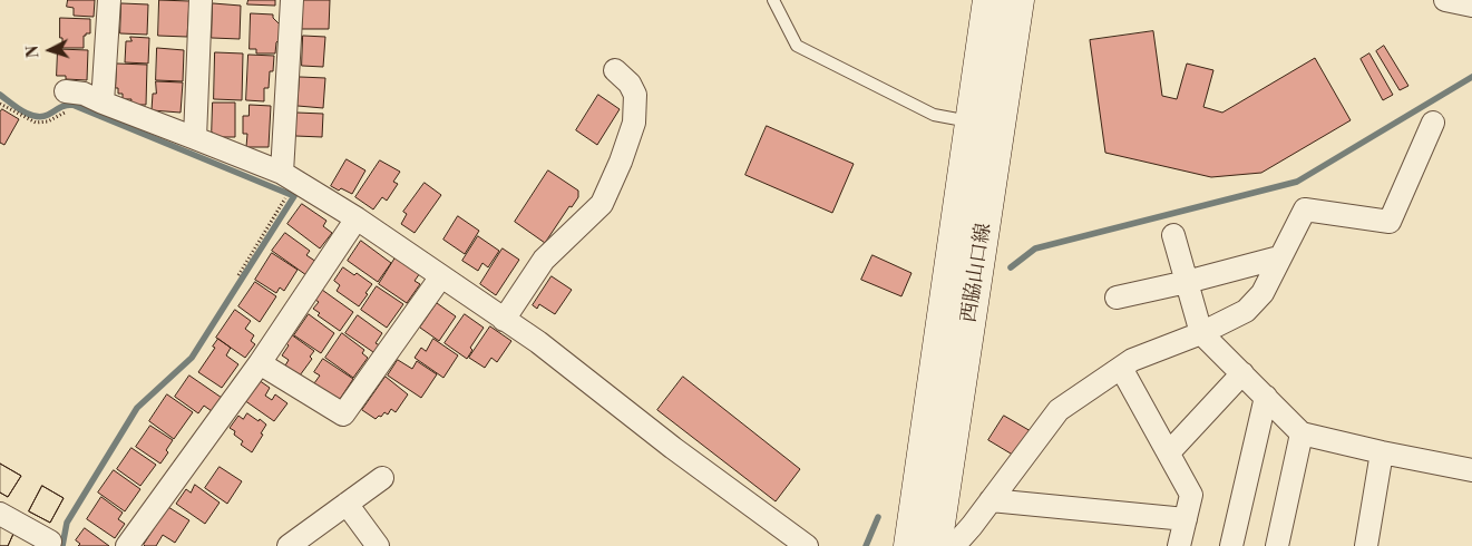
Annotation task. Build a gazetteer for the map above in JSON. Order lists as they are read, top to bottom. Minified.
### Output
{"streets":{"street":["西脇山口線"]},"north":"left"}
